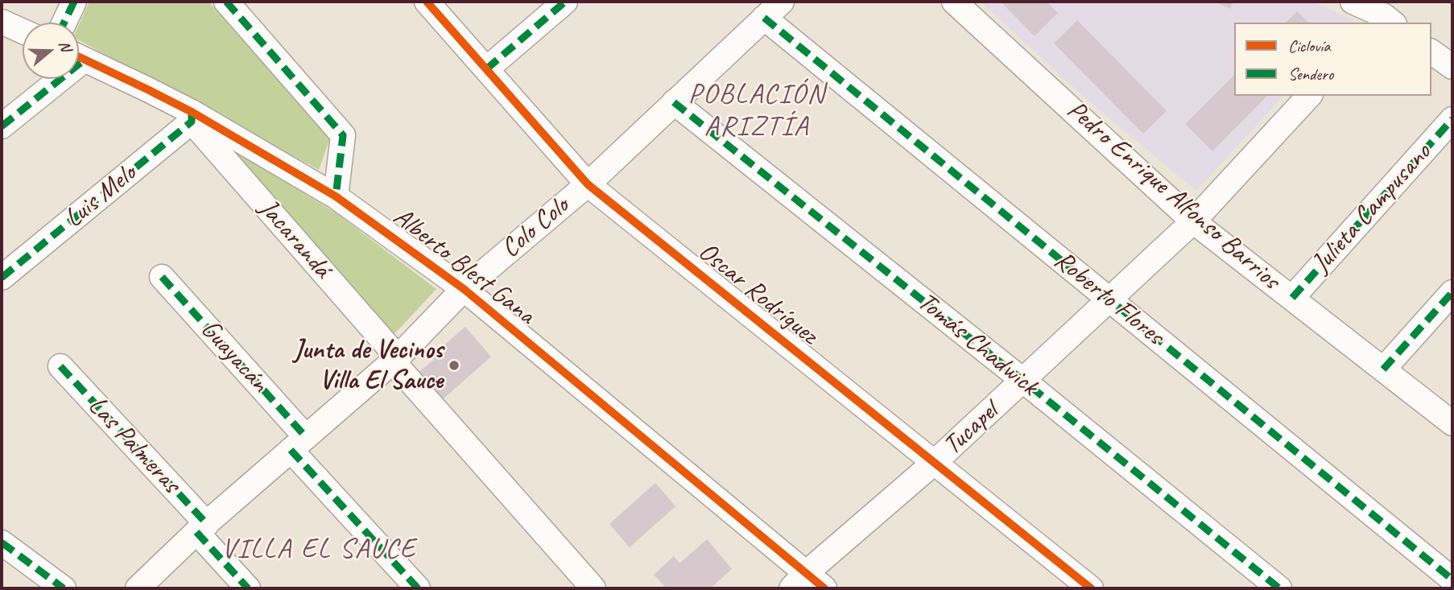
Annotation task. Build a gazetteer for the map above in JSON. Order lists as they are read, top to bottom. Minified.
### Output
{"streets":{"street":["Pedro Enrique Alfonso Barrios","Luis Melo","Julieta Campusano","Colo Colo","Jacarandá","Alberto Blest Gana","Oscar Rodríguez","Roberto Flores","Tomás Chadwick","Guayacán","Tucapel","Las Palmeras"]},"crossings":[["Pedro Enrique Alfonso Barrios","Julieta Campusano"],["Pedro Enrique Alfonso Barrios","Tucapel"],["Luis Melo","Jacarandá"],["Luis Melo","Alberto Blest Gana"],["Colo Colo","Jacarandá"],["Colo Colo","Alberto Blest Gana"],["Colo Colo","Oscar Rodríguez"],["Colo Colo","Roberto Flores"],["Colo Colo","Tomás Chadwick"],["Colo Colo","Guayacán"],["Colo Colo","Las Palmeras"],["Jacarandá","Alberto Blest Gana"],["Alberto Blest Gana","Tucapel"],["Oscar Rodríguez","Tucapel"],["Roberto Flores","Tucapel"],["Tomás Chadwick","Tucapel"]],"districts":["POBLACIÓN ARIZTÍA","VILLA EL SAUCE"],"places":["Junta de Vecinos Villa El Sauce"],"legend":["Ciclovía","Sendero"],"north":"right"}
